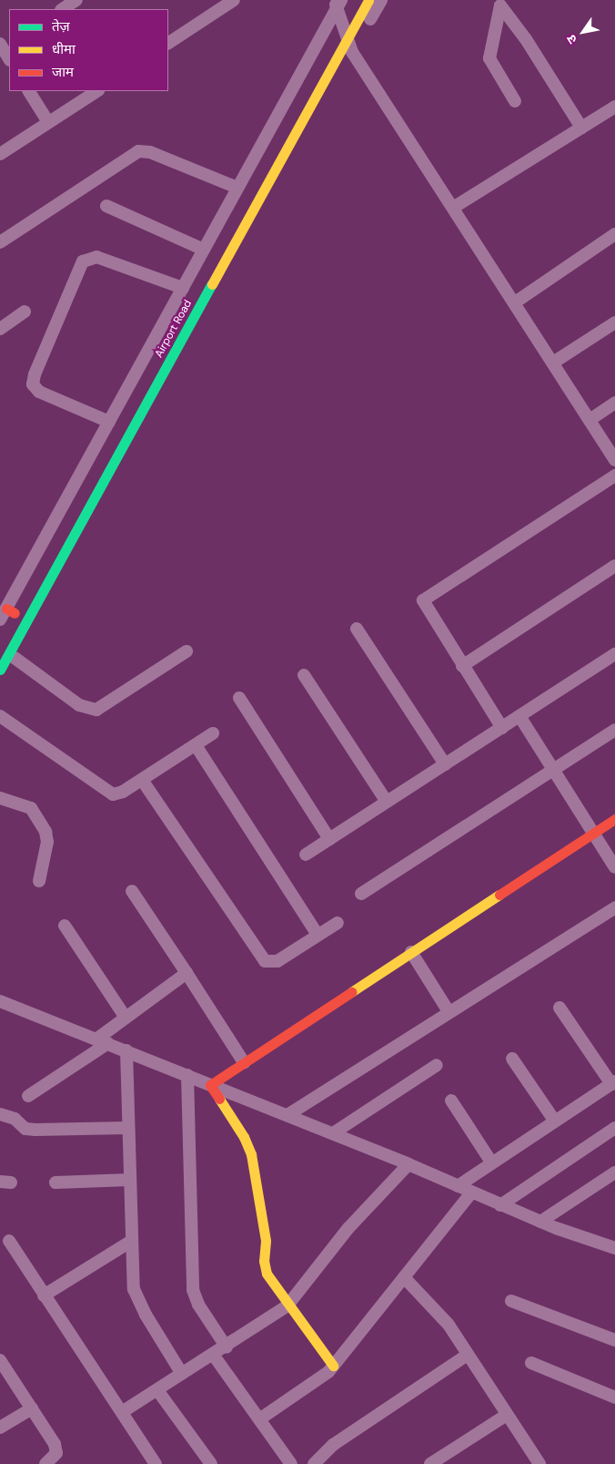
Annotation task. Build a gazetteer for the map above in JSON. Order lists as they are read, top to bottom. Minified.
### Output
{"streets":{"main road":["Airport Road"]},"legend":["तेज़","धीमा","जाम"],"north":"bottom left"}
